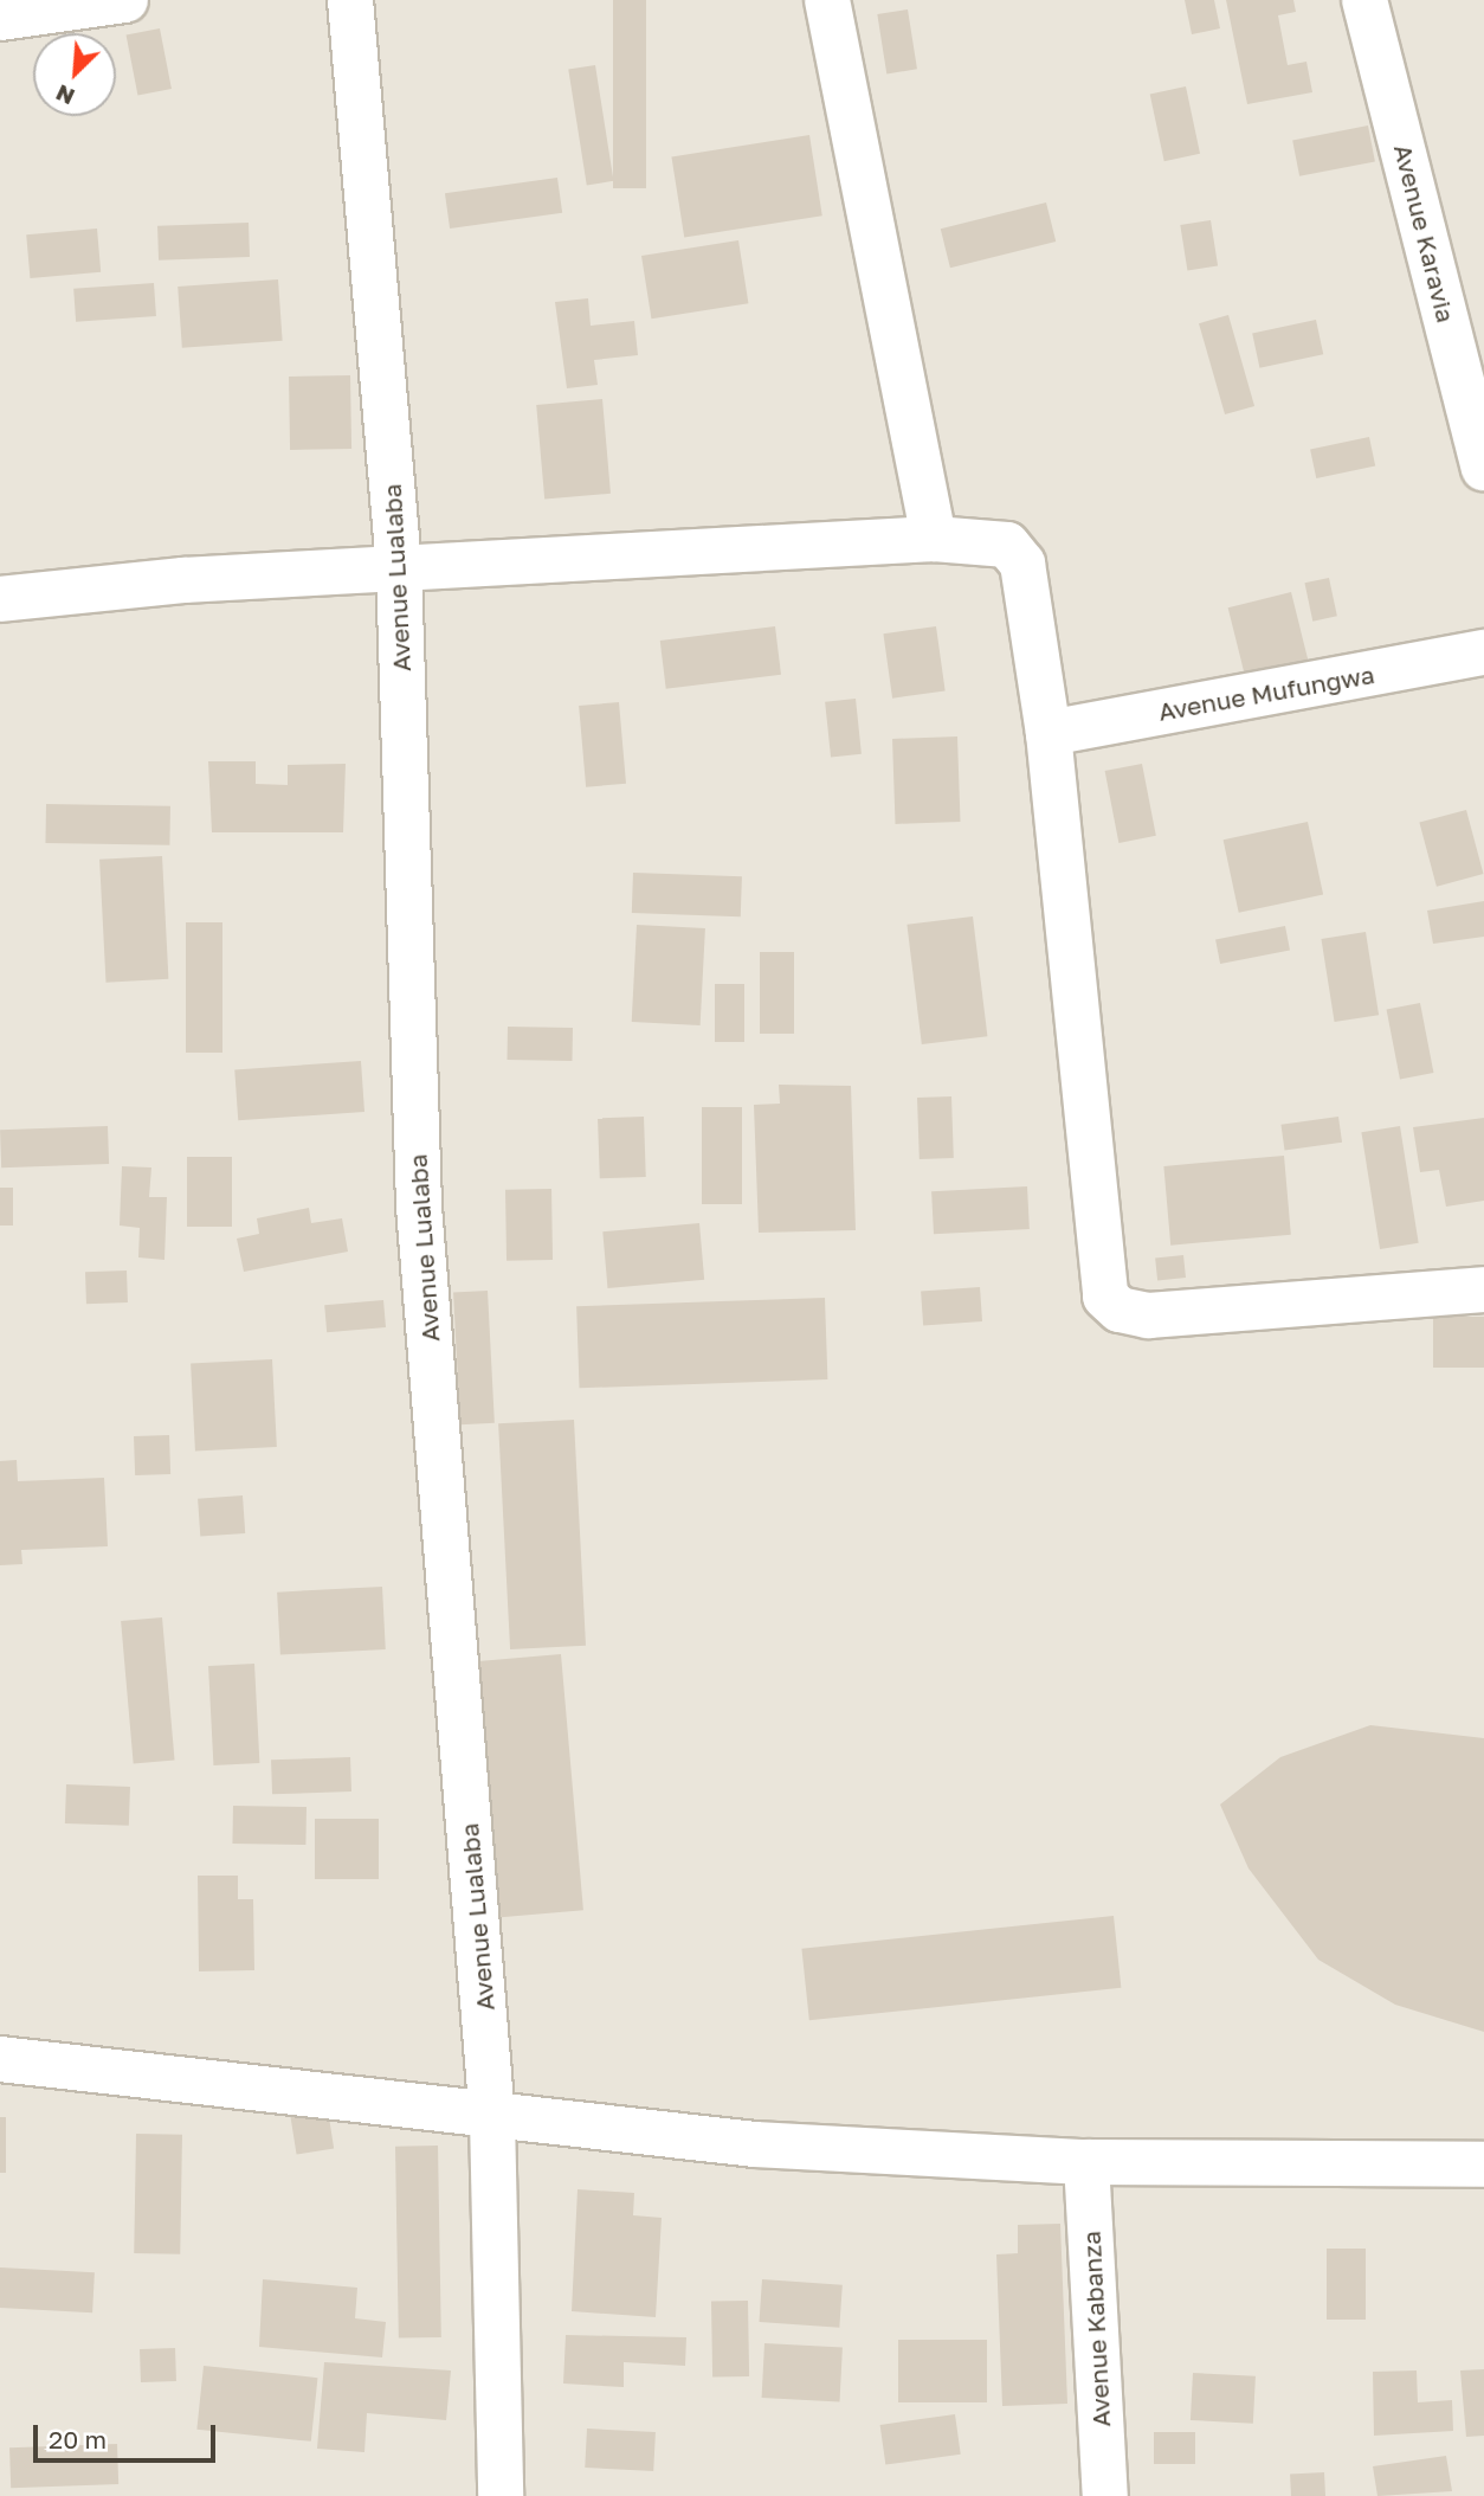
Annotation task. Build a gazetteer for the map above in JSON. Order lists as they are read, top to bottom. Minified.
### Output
{"streets":{"street":["Avenue Karavia","Avenue Lualaba","Avenue Mufungwa","Avenue Kabanza"]},"scale_bar":"20 m","north":"bottom left"}
